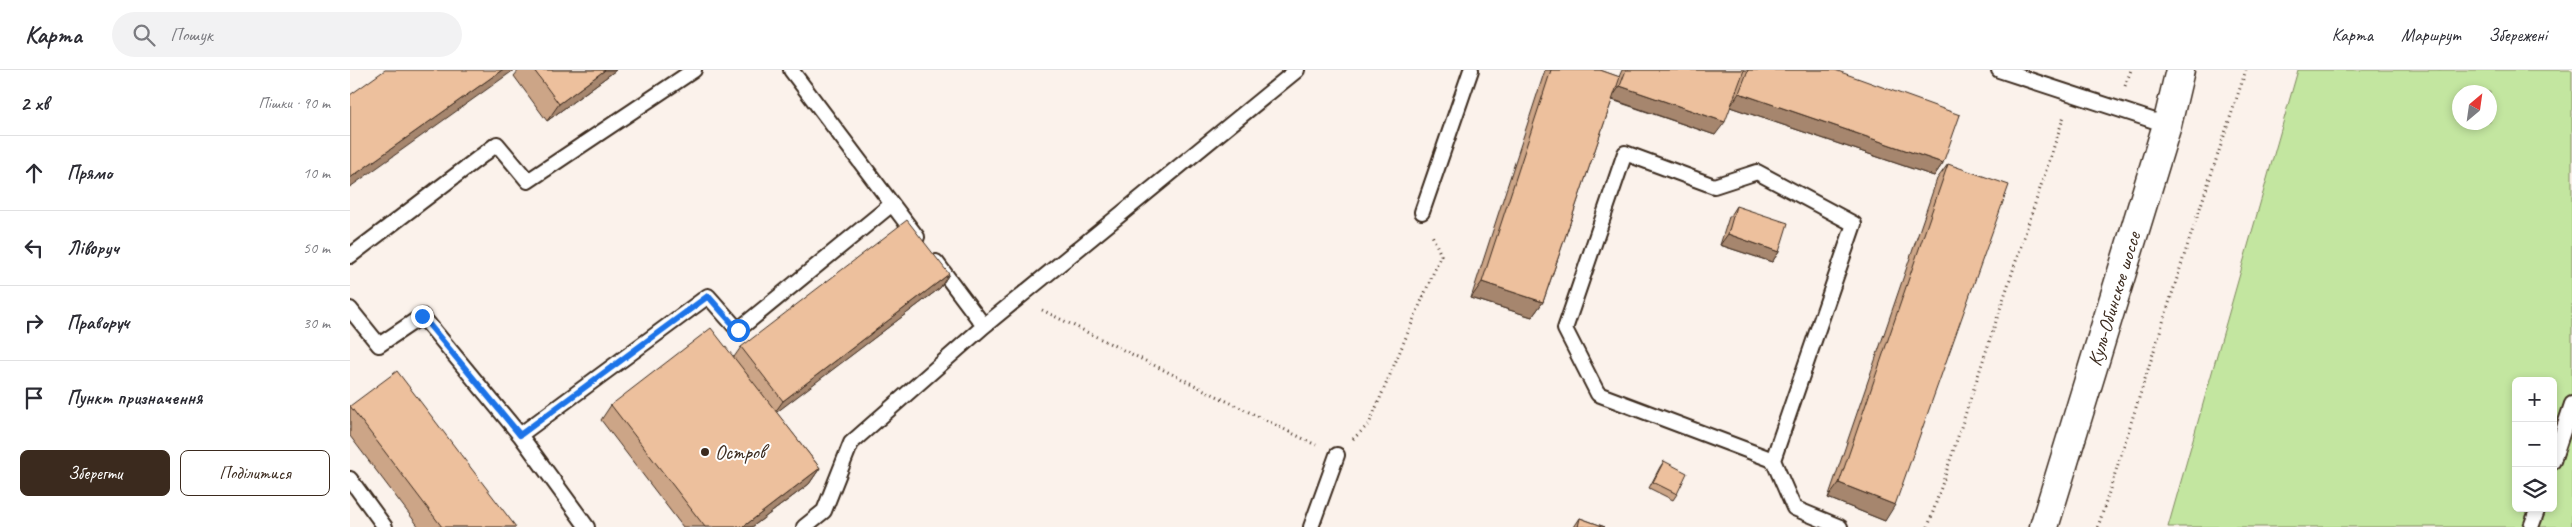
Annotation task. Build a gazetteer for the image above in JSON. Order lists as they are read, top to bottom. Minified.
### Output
{"streets":{"main road":["Куль-Обинское шоссе"]},"places":["Остров"],"north":"top right","page":{"header":"Карта","search":"Пошук","nav":["Карта","Маршрут","Збережені"],"heading":["2 хв","Пішки · 90 m"],"list":[["Прямо","10 m"],["Ліворуч","50 m"],["Праворуч","30 m"],"Пункт призначення"],"map_buttons":["+","−"],"buttons":["Зберегти","Поділитися"]}}
